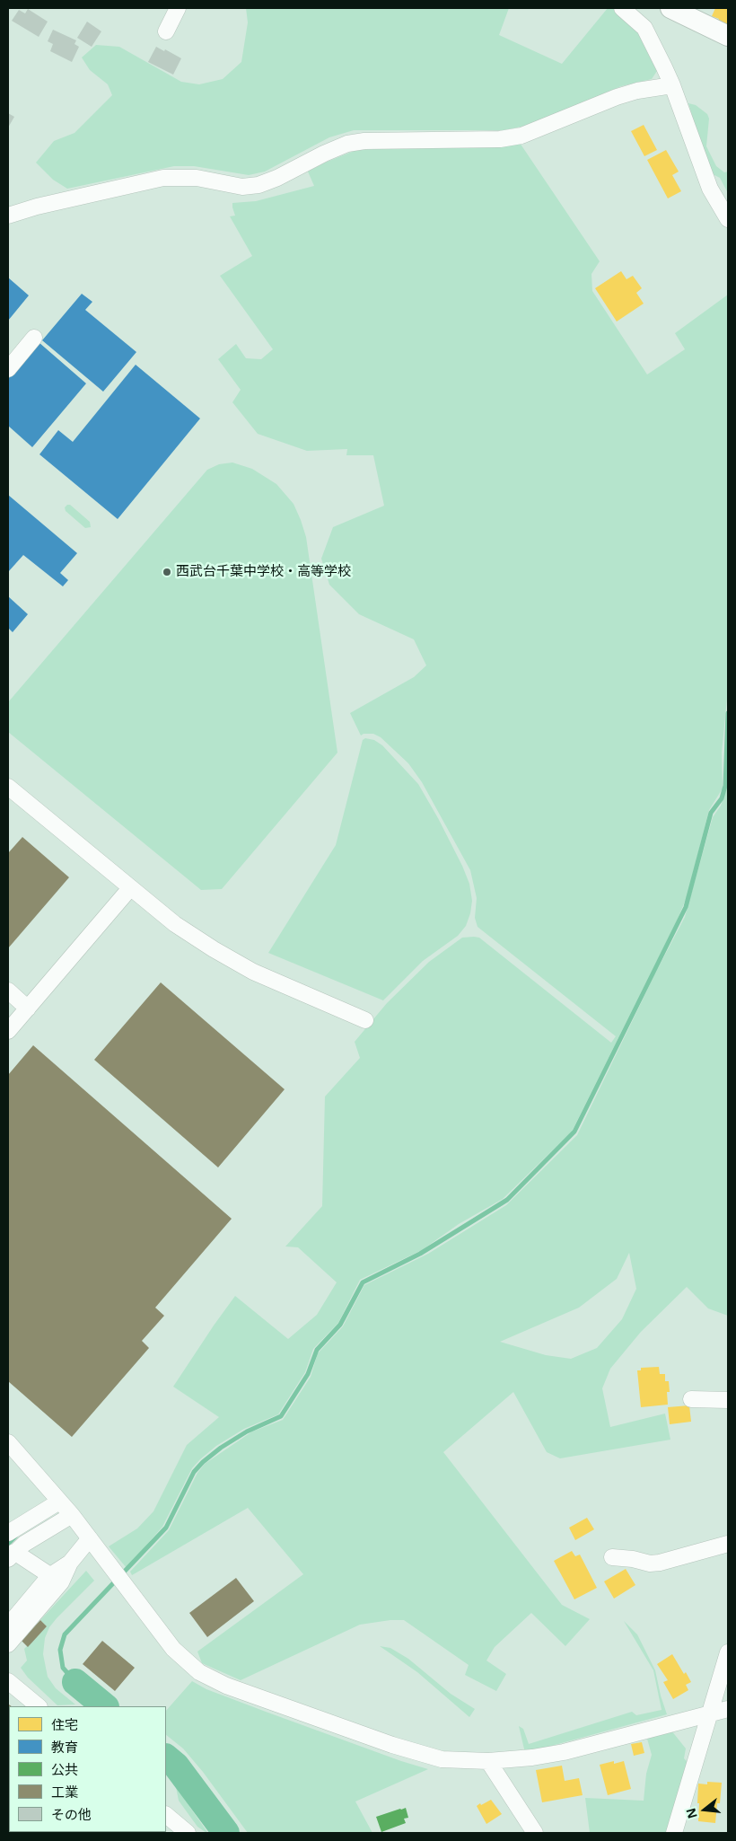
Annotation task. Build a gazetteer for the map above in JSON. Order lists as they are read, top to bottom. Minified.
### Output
{"places":["西武台千葉中学校・高等学校"],"legend":["住宅","教育","公共","工業","その他"],"north":"left"}
